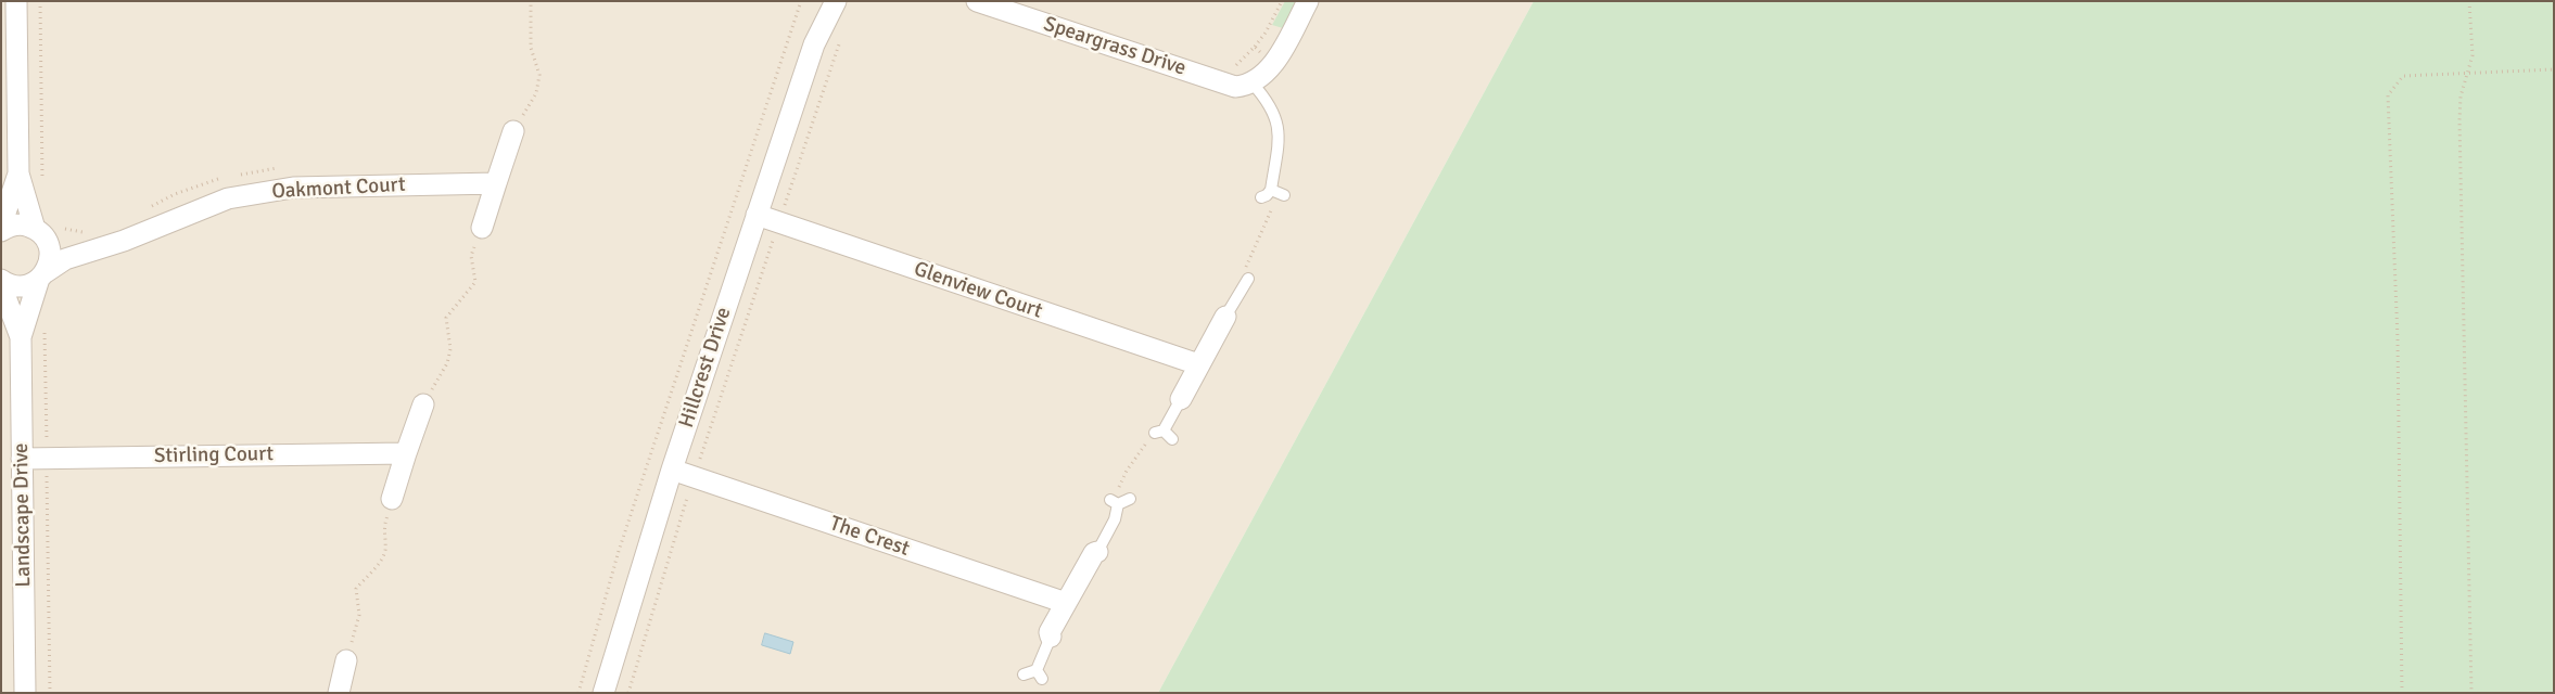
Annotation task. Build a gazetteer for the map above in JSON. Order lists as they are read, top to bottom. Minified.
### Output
{"streets":{"street":["Speargrass Drive","Oakmont Court","Glenview Court","Hillcrest Drive","Stirling Court","Landscape Drive","The Crest"]},"crossings":[["Oakmont Court","Landscape Drive"],["Glenview Court","Hillcrest Drive"],["Hillcrest Drive","The Crest"],["Stirling Court","Landscape Drive"]]}
